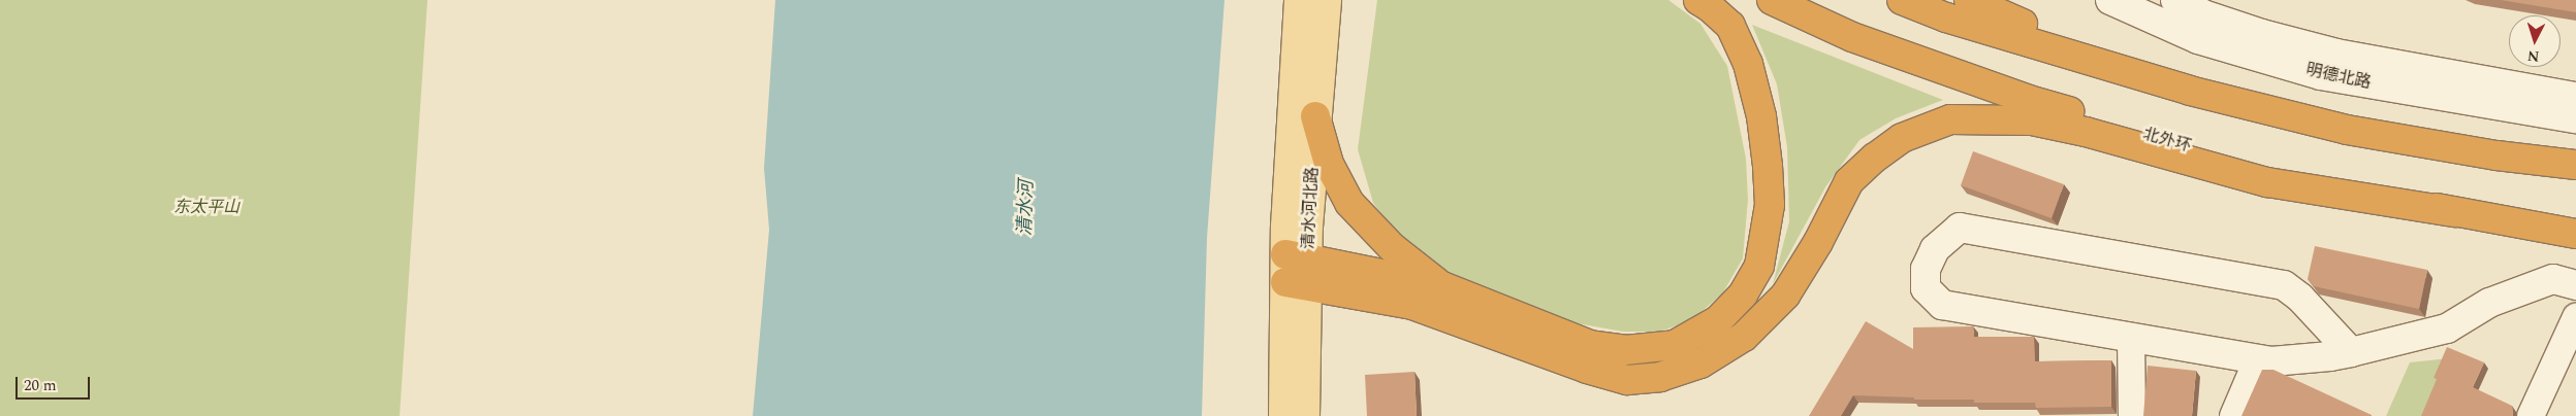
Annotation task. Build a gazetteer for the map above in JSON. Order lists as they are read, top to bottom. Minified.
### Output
{"streets":{"highway":["北外环"],"main road":["清水河北路"],"street":["明德北路"]},"water":["清水河"],"parks":["东太平山"],"scale_bar":"20 m","north":"bottom"}
